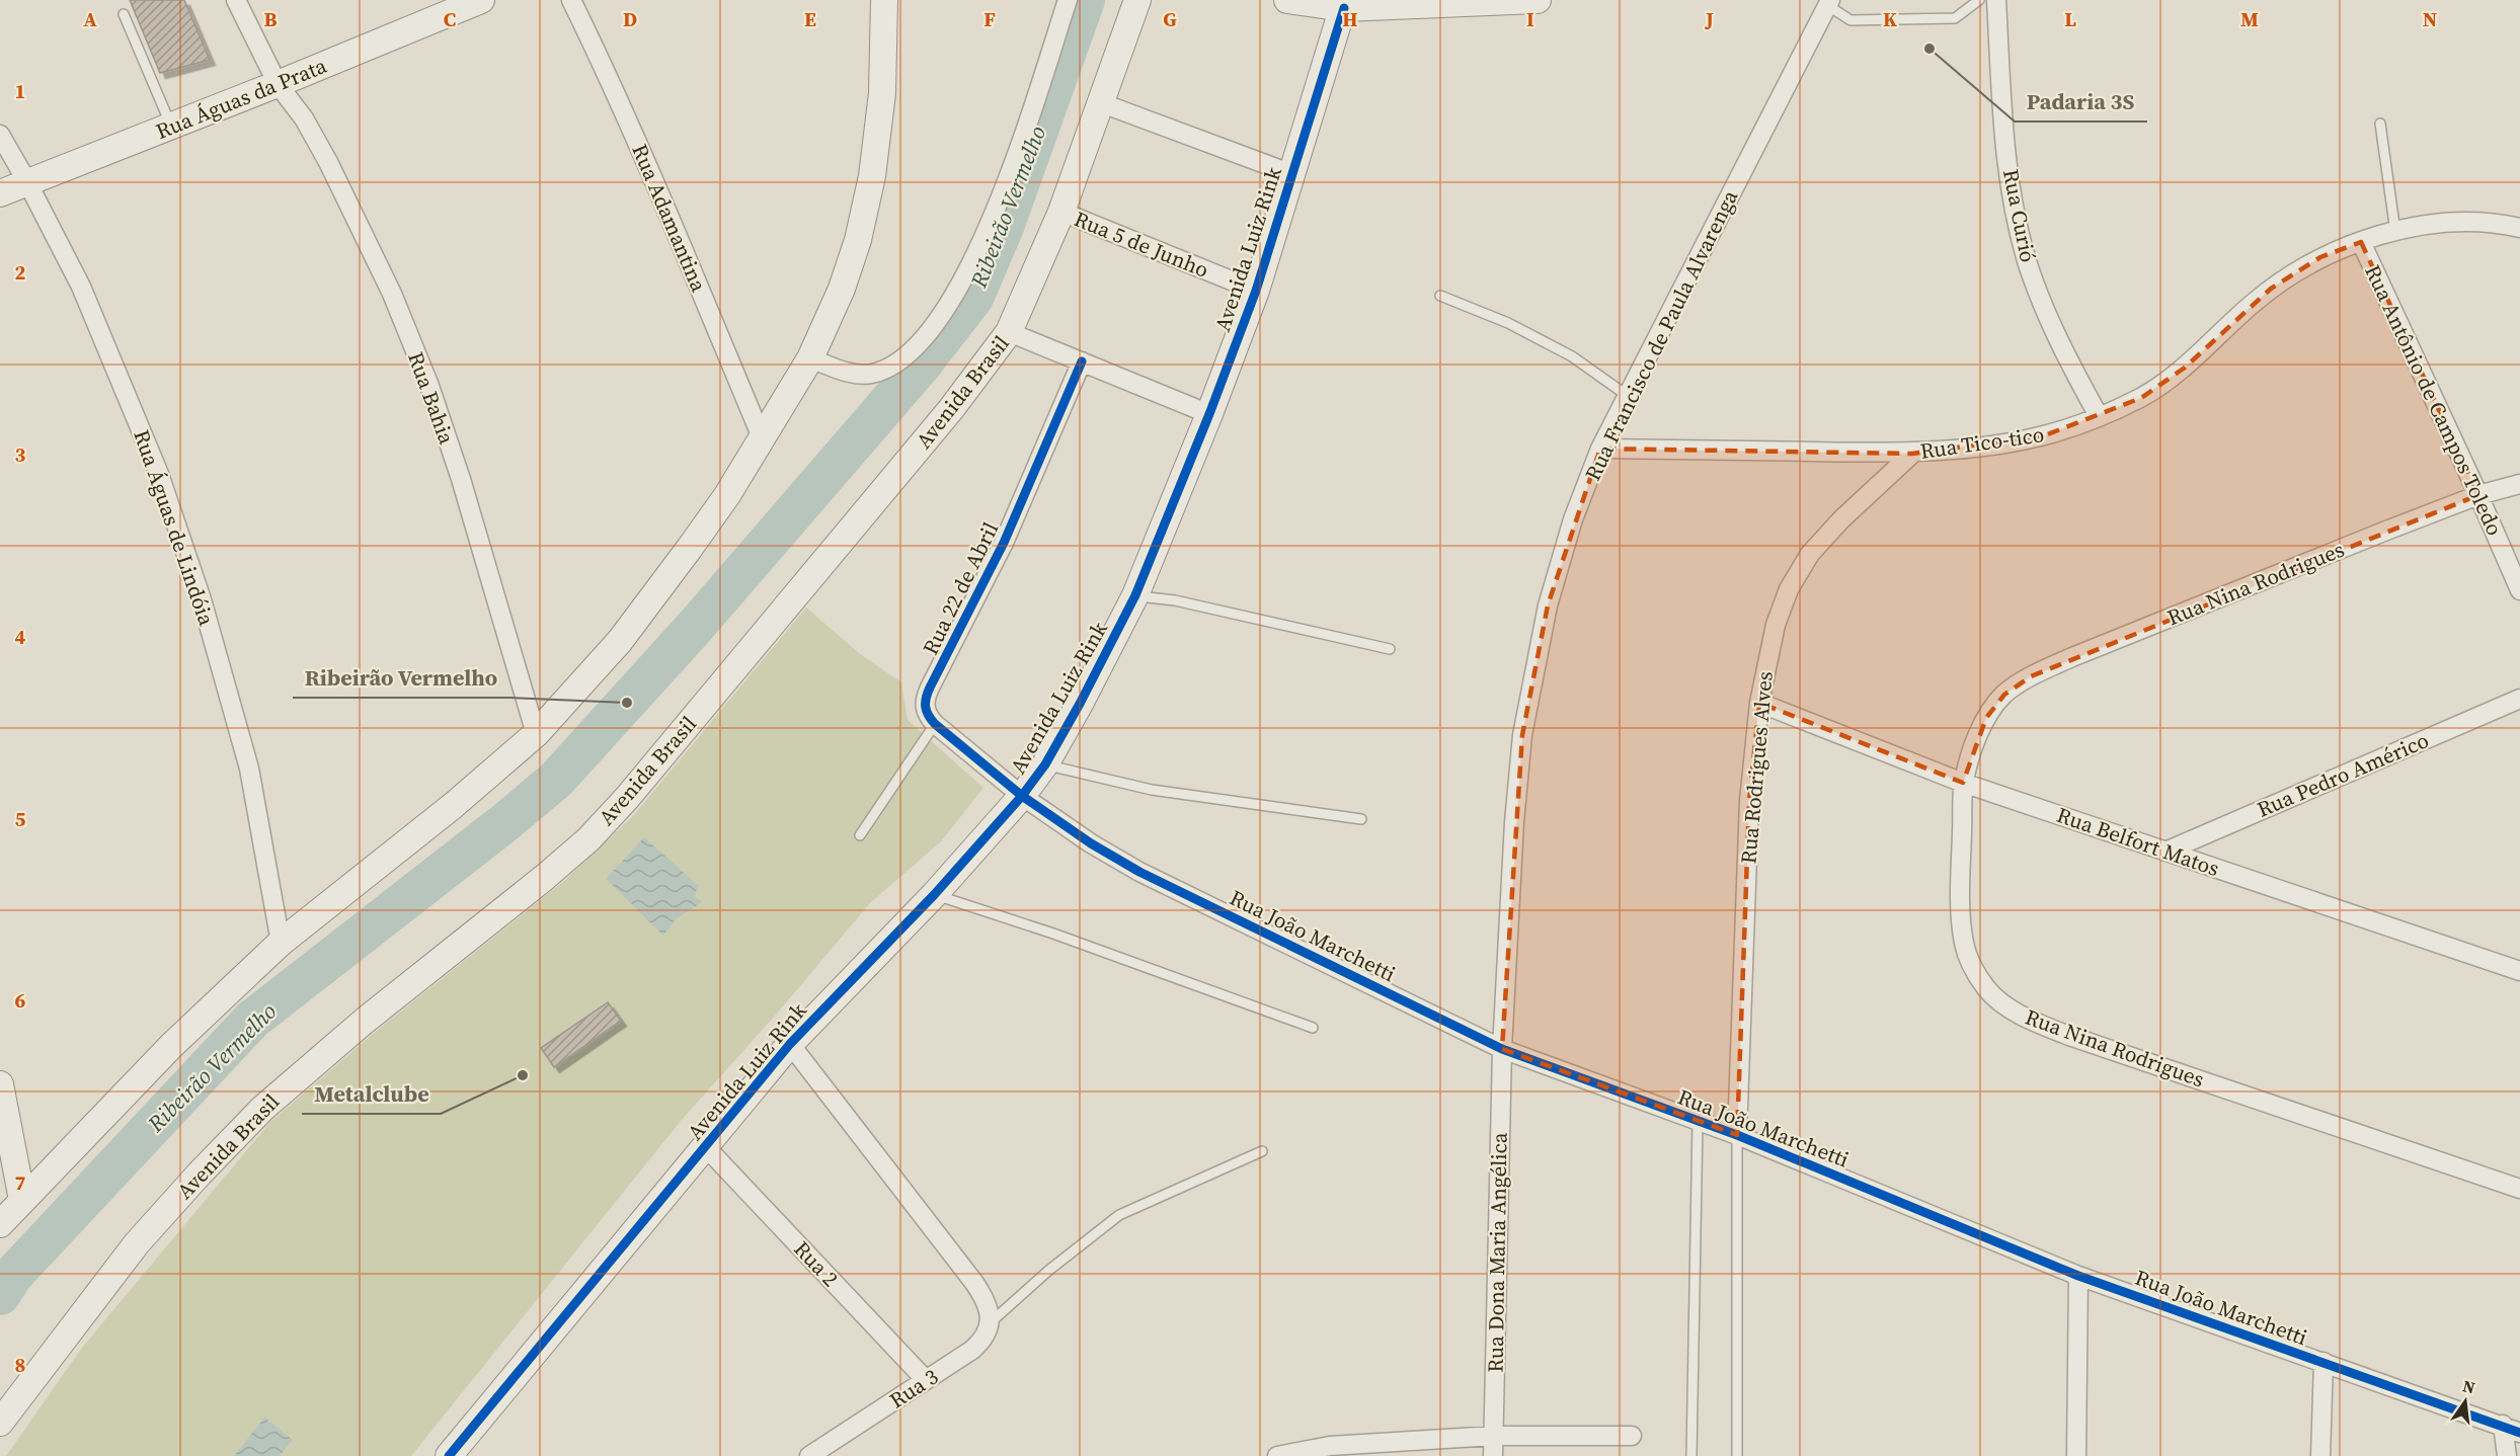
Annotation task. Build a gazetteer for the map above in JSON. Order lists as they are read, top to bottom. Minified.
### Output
{"streets":{"main road":["Rua Águas da Prata","Avenida Luiz Rink","Avenida Brasil"],"street":["Rua Curió","Rua Adamantina","Rua 5 de Junho","Rua Francisco de Paula Alvarenga","Rua Bahia","Rua Antônio de Campos Toledo","Rua Tico-tico","Rua Águas de Lindóia","Rua Nina Rodrigues","Rua 22 de Abril","Rua Rodrigues Alves","Rua Pedro Américo","Rua Belfort Matos","Rua João Marchetti","Rua Dona Maria Angélica","Rua 2","Rua 3"]},"crossings":[["Rua Águas da Prata","Rua Bahia"],["Rua Águas da Prata","Rua Águas de Lindóia"],["Rua Curió","Rua Tico-tico"],["Rua 5 de Junho","Avenida Luiz Rink"],["Rua 5 de Junho","Avenida Brasil"],["Avenida Luiz Rink","Rua João Marchetti"],["Avenida Luiz Rink","Rua 2"],["Rua Francisco de Paula Alvarenga","Rua Tico-tico"],["Rua Francisco de Paula Alvarenga","Rua João Marchetti"],["Rua Francisco de Paula Alvarenga","Rua Dona Maria Angélica"],["Rua Antônio de Campos Toledo","Rua Tico-tico"],["Rua Antônio de Campos Toledo","Rua Nina Rodrigues"],["Rua Tico-tico","Rua Rodrigues Alves"],["Rua Nina Rodrigues","Rua Belfort Matos"],["Rua Rodrigues Alves","Rua Belfort Matos"],["Rua Rodrigues Alves","Rua João Marchetti"],["Rua Pedro Américo","Rua Belfort Matos"],["Rua João Marchetti","Rua Dona Maria Angélica"],["Rua 2","Rua 3"]],"water":["Ribeirão Vermelho"],"places":["Padaria 3S","Ribeirão Vermelho","Metalclube"],"north":"top","grid":{"columns":["A","B","C","D","E","F","G","H","I","J","K","L","M","N"],"rows":["1","2","3","4","5","6","7","8"]}}
